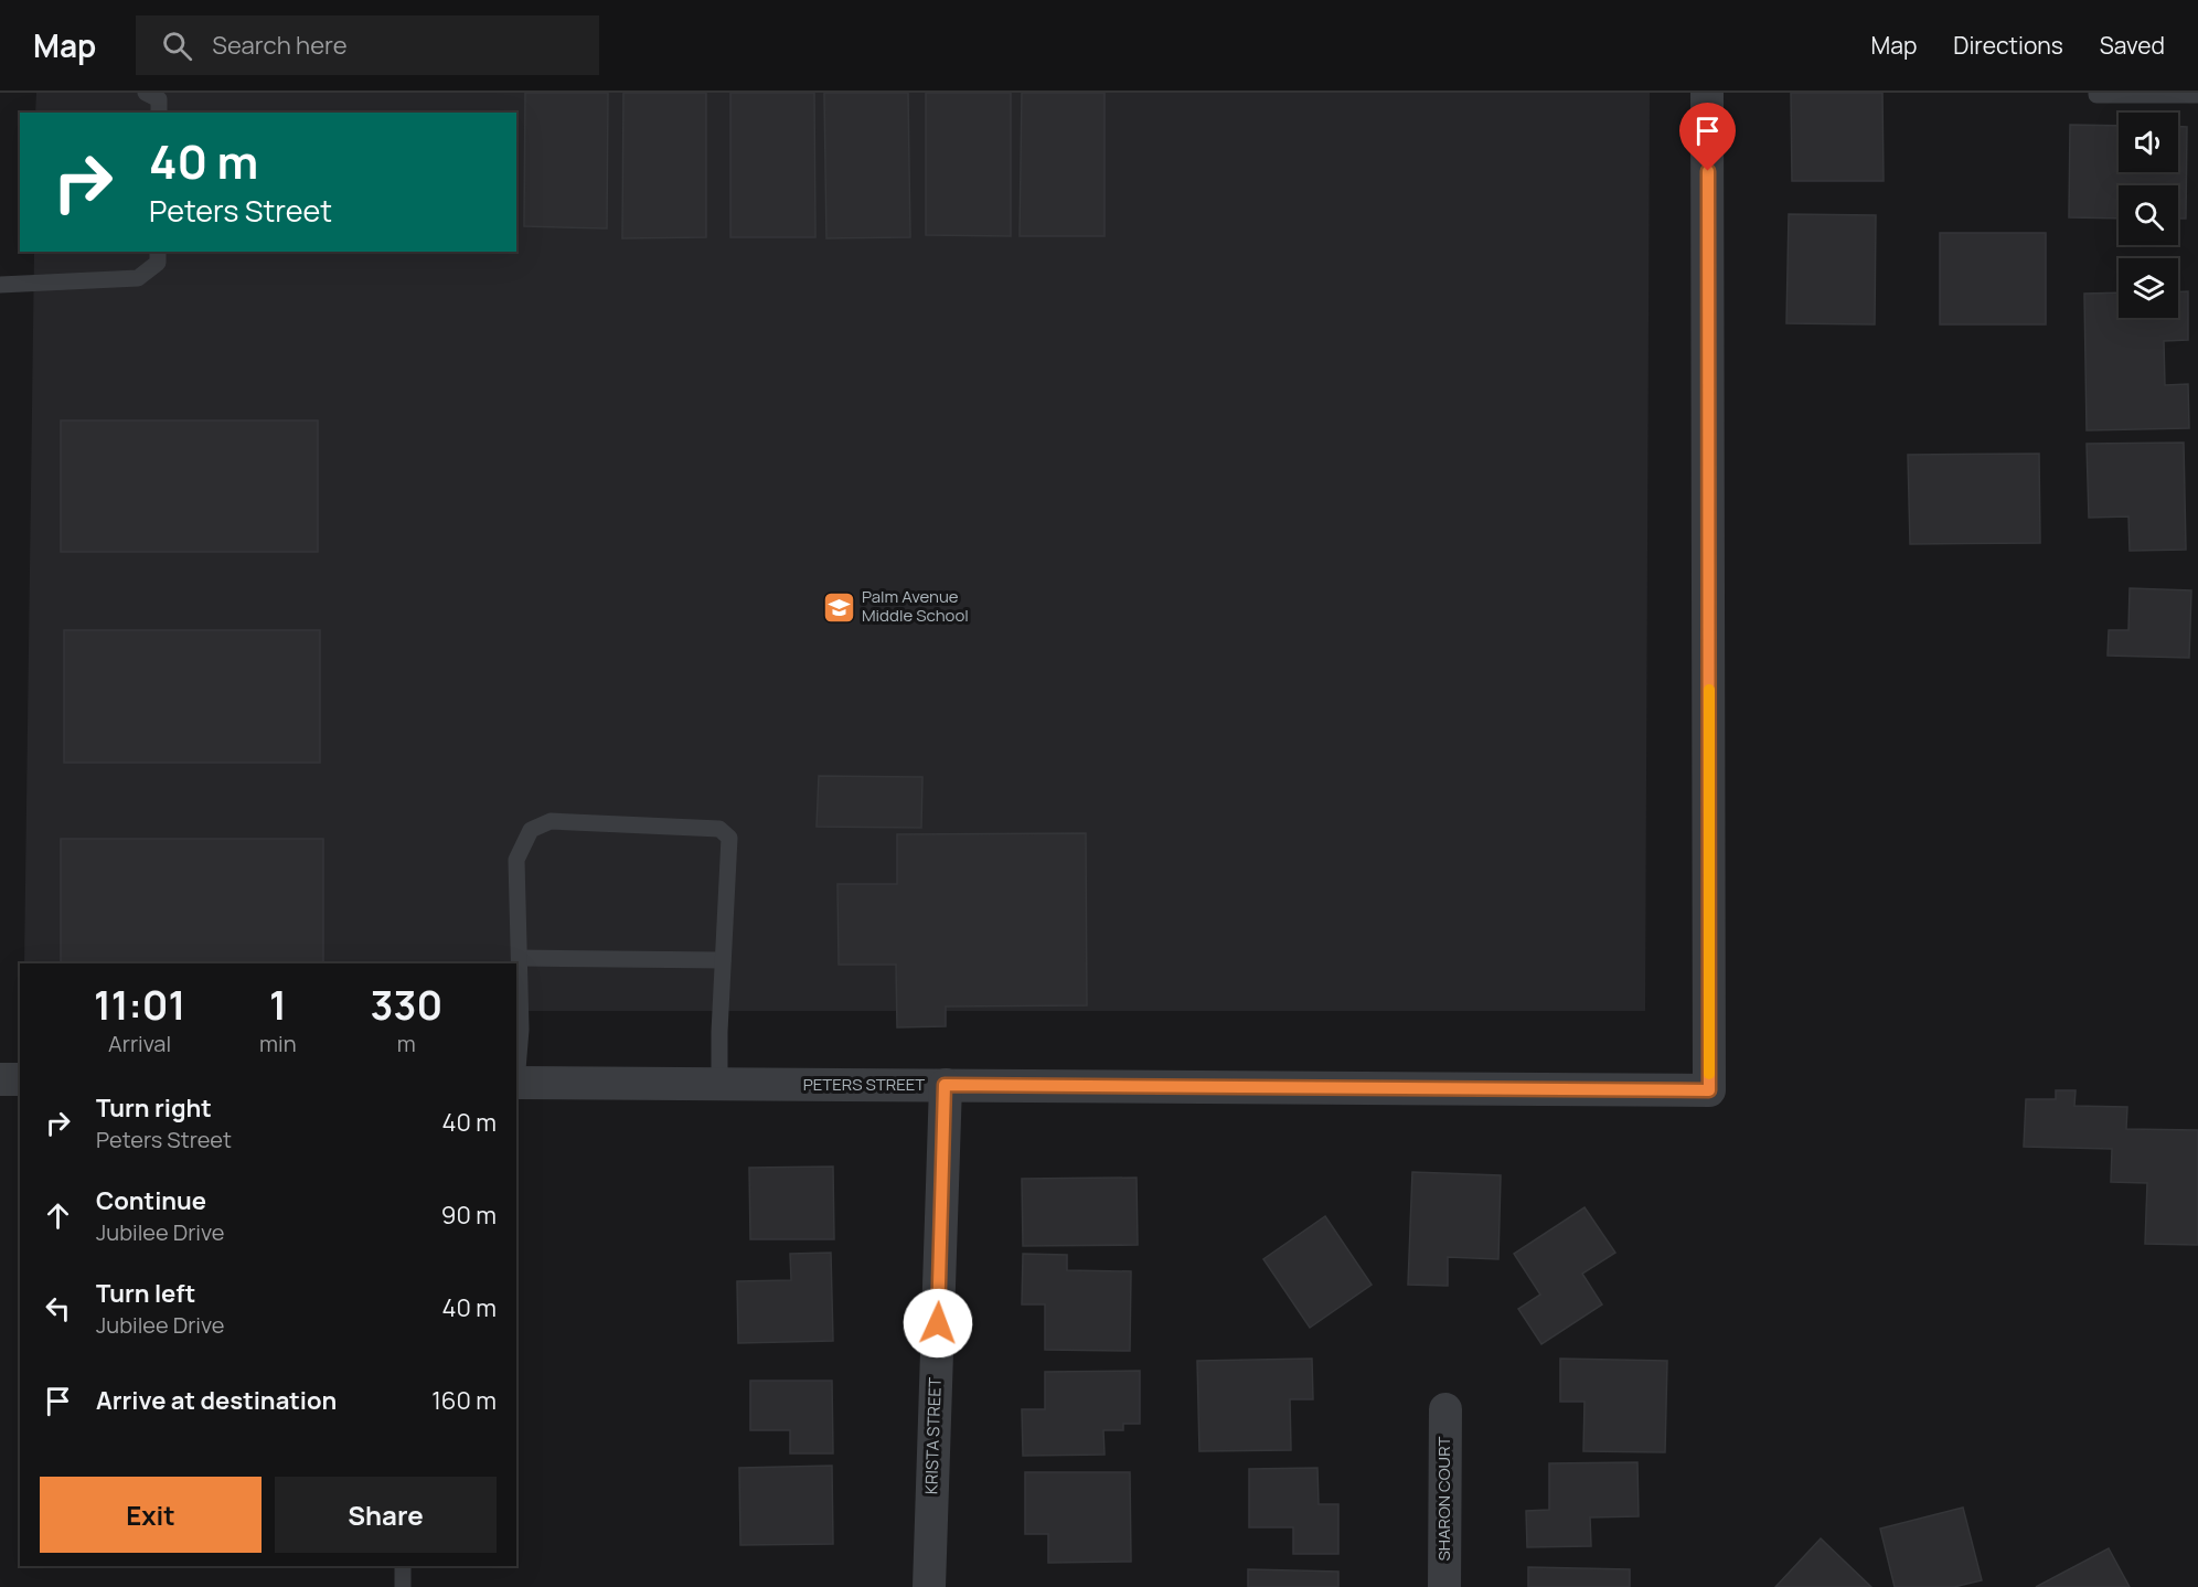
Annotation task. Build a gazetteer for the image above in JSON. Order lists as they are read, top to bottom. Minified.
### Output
{"streets":{"street":["PETERS STREET","KRISTA STREET","SHARON COURT"]},"crossings":[["PETERS STREET","KRISTA STREET"]],"places":{"school or university":["Palm Avenue Middle School"]},"page":{"header":"Map","search":"Search here","nav":["Map","Directions","Saved"],"turn":["40 m","Peters Street"],"eta":["11:01","Arrival","1","min","330","m"],"list":[{"name":"Turn right","note":"Peters Street","value":"40 m"},{"name":"Continue","note":"Jubilee Drive","value":"90 m"},{"name":"Turn left","note":"Jubilee Drive","value":"40 m"},{"name":"Arrive at destination","value":"160 m"}],"buttons":["Exit","Share"]}}
